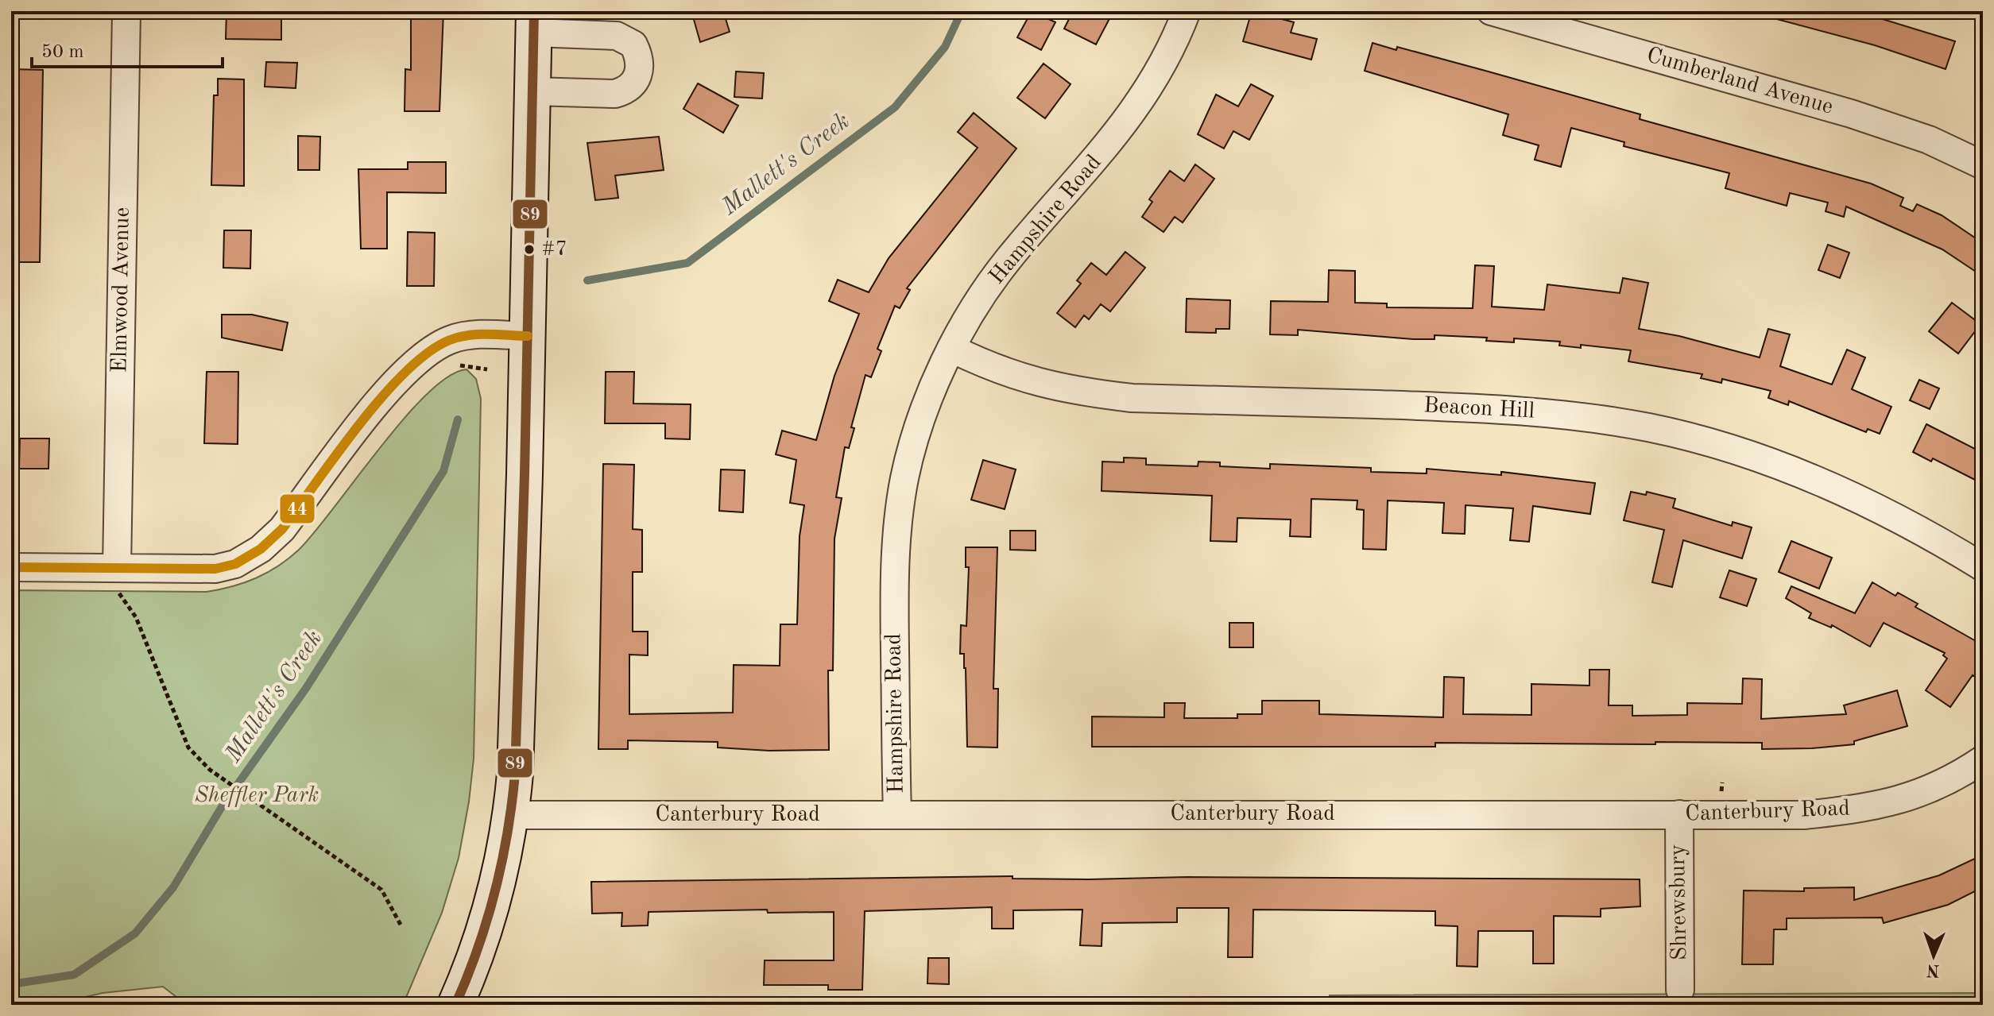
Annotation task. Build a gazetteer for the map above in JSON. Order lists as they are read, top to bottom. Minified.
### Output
{"streets":{"street":["Cumberland Avenue","Hampshire Road","Elmwood Avenue","Beacon Hill","Canterbury Road","Shrewsbury"]},"crossings":[["Hampshire Road","Beacon Hill"],["Hampshire Road","Canterbury Road"],["Canterbury Road","Shrewsbury"]],"water":["Mallett's Creek"],"parks":["Sheffler Park"],"places":["#7"],"lines":["transit line 89","transit line 44"],"scale_bar":"50 m","north":"bottom"}
